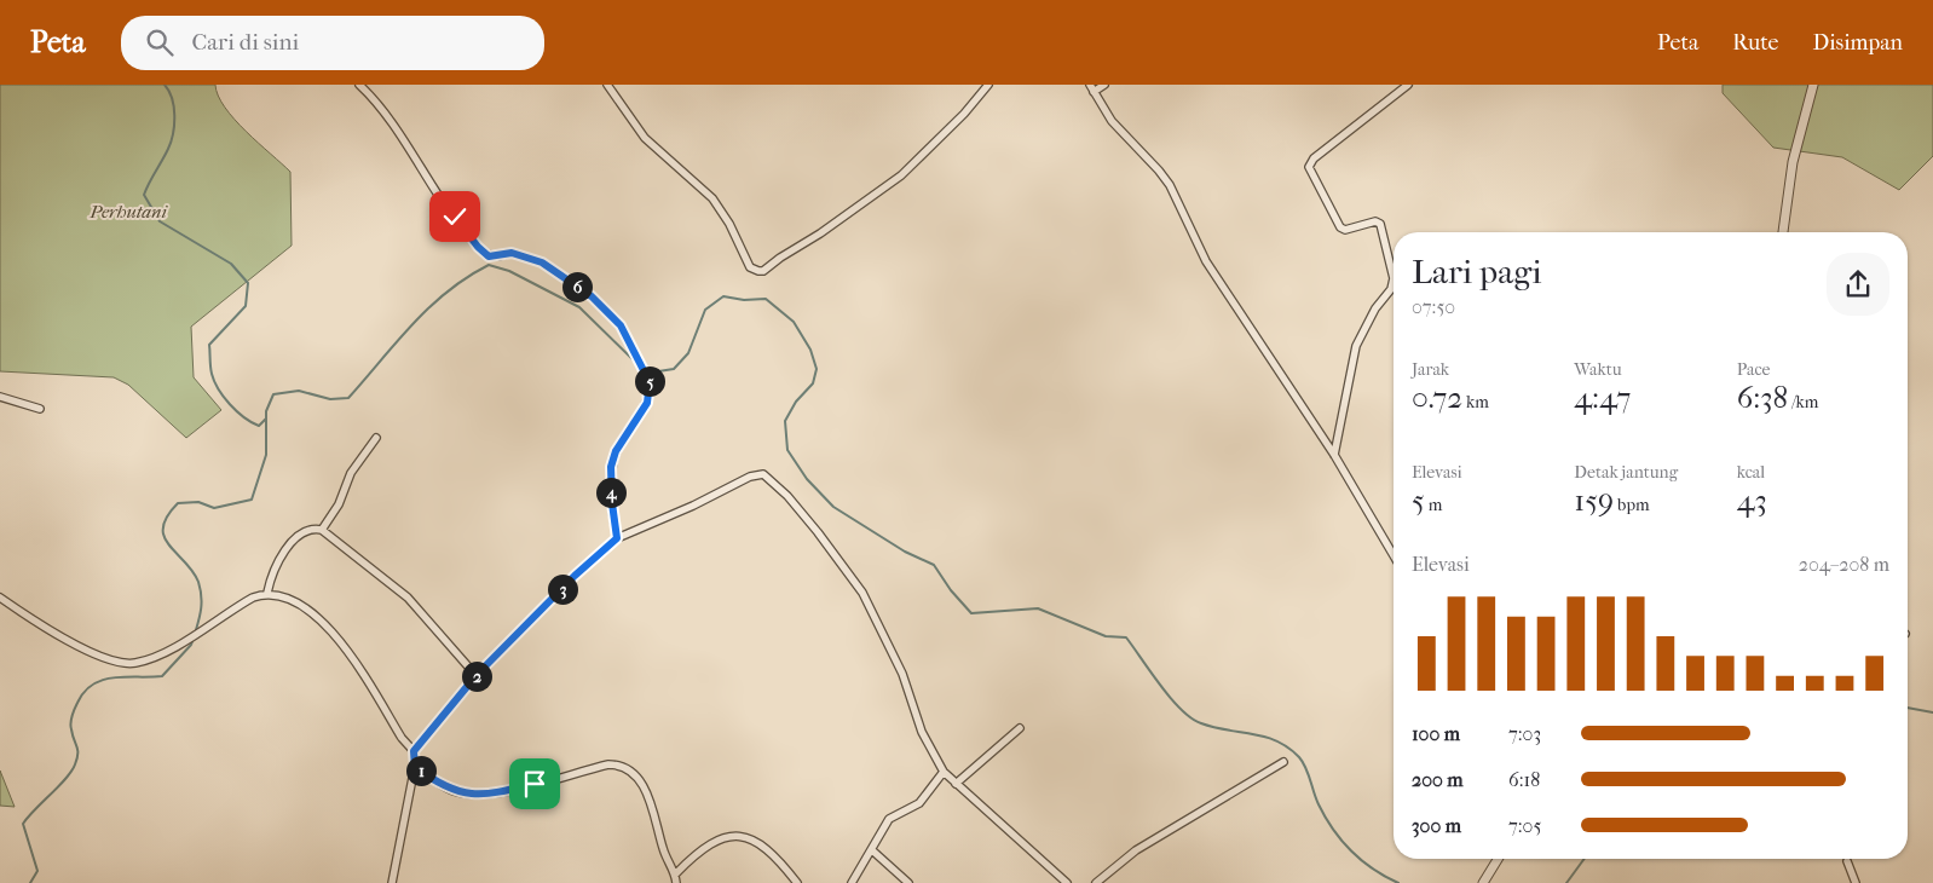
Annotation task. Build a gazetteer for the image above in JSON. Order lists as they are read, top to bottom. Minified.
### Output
{"parks":["Perhutani"],"page":{"header":"Peta","search":"Cari di sini","nav":["Peta","Rute","Disimpan"],"heading":["Lari pagi","07:50"],"pins":["6","5","4","3","2","1"],"stats":[["Jarak","0.72 km"],["Waktu","4:47"],["Pace","6:38 /km"],["Elevasi","5 m"],["Detak jantung","159 bpm"],["kcal","43"]],"chart":["Elevasi","204–208 m"],"list":[{"name":"100 m","note":"7:03"},{"name":"200 m","note":"6:18"},{"name":"300 m","note":"7:05"}]}}
